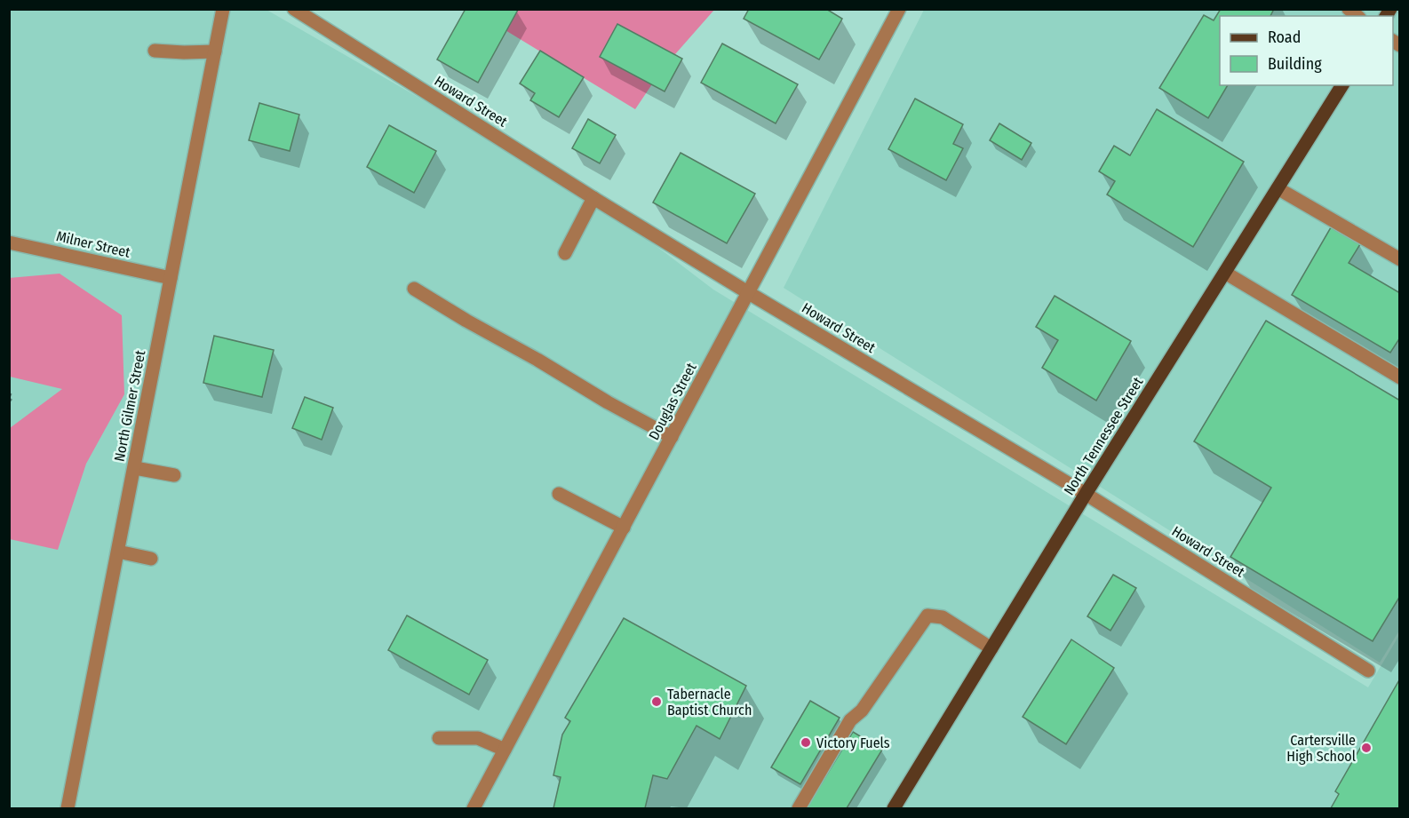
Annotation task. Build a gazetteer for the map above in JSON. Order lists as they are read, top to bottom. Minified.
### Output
{"streets":{"main road":["North Tennessee Street"],"street":["Howard Street","Milner Street","Douglas Street","North Gilmer Street"]},"crossings":[["Howard Street","Douglas Street"],["Howard Street","North Tennessee Street"],["Milner Street","North Gilmer Street"]],"places":["Tabernacle Baptist Church","Victory Fuels","Cartersville High School"],"legend":["Road","Building"]}
